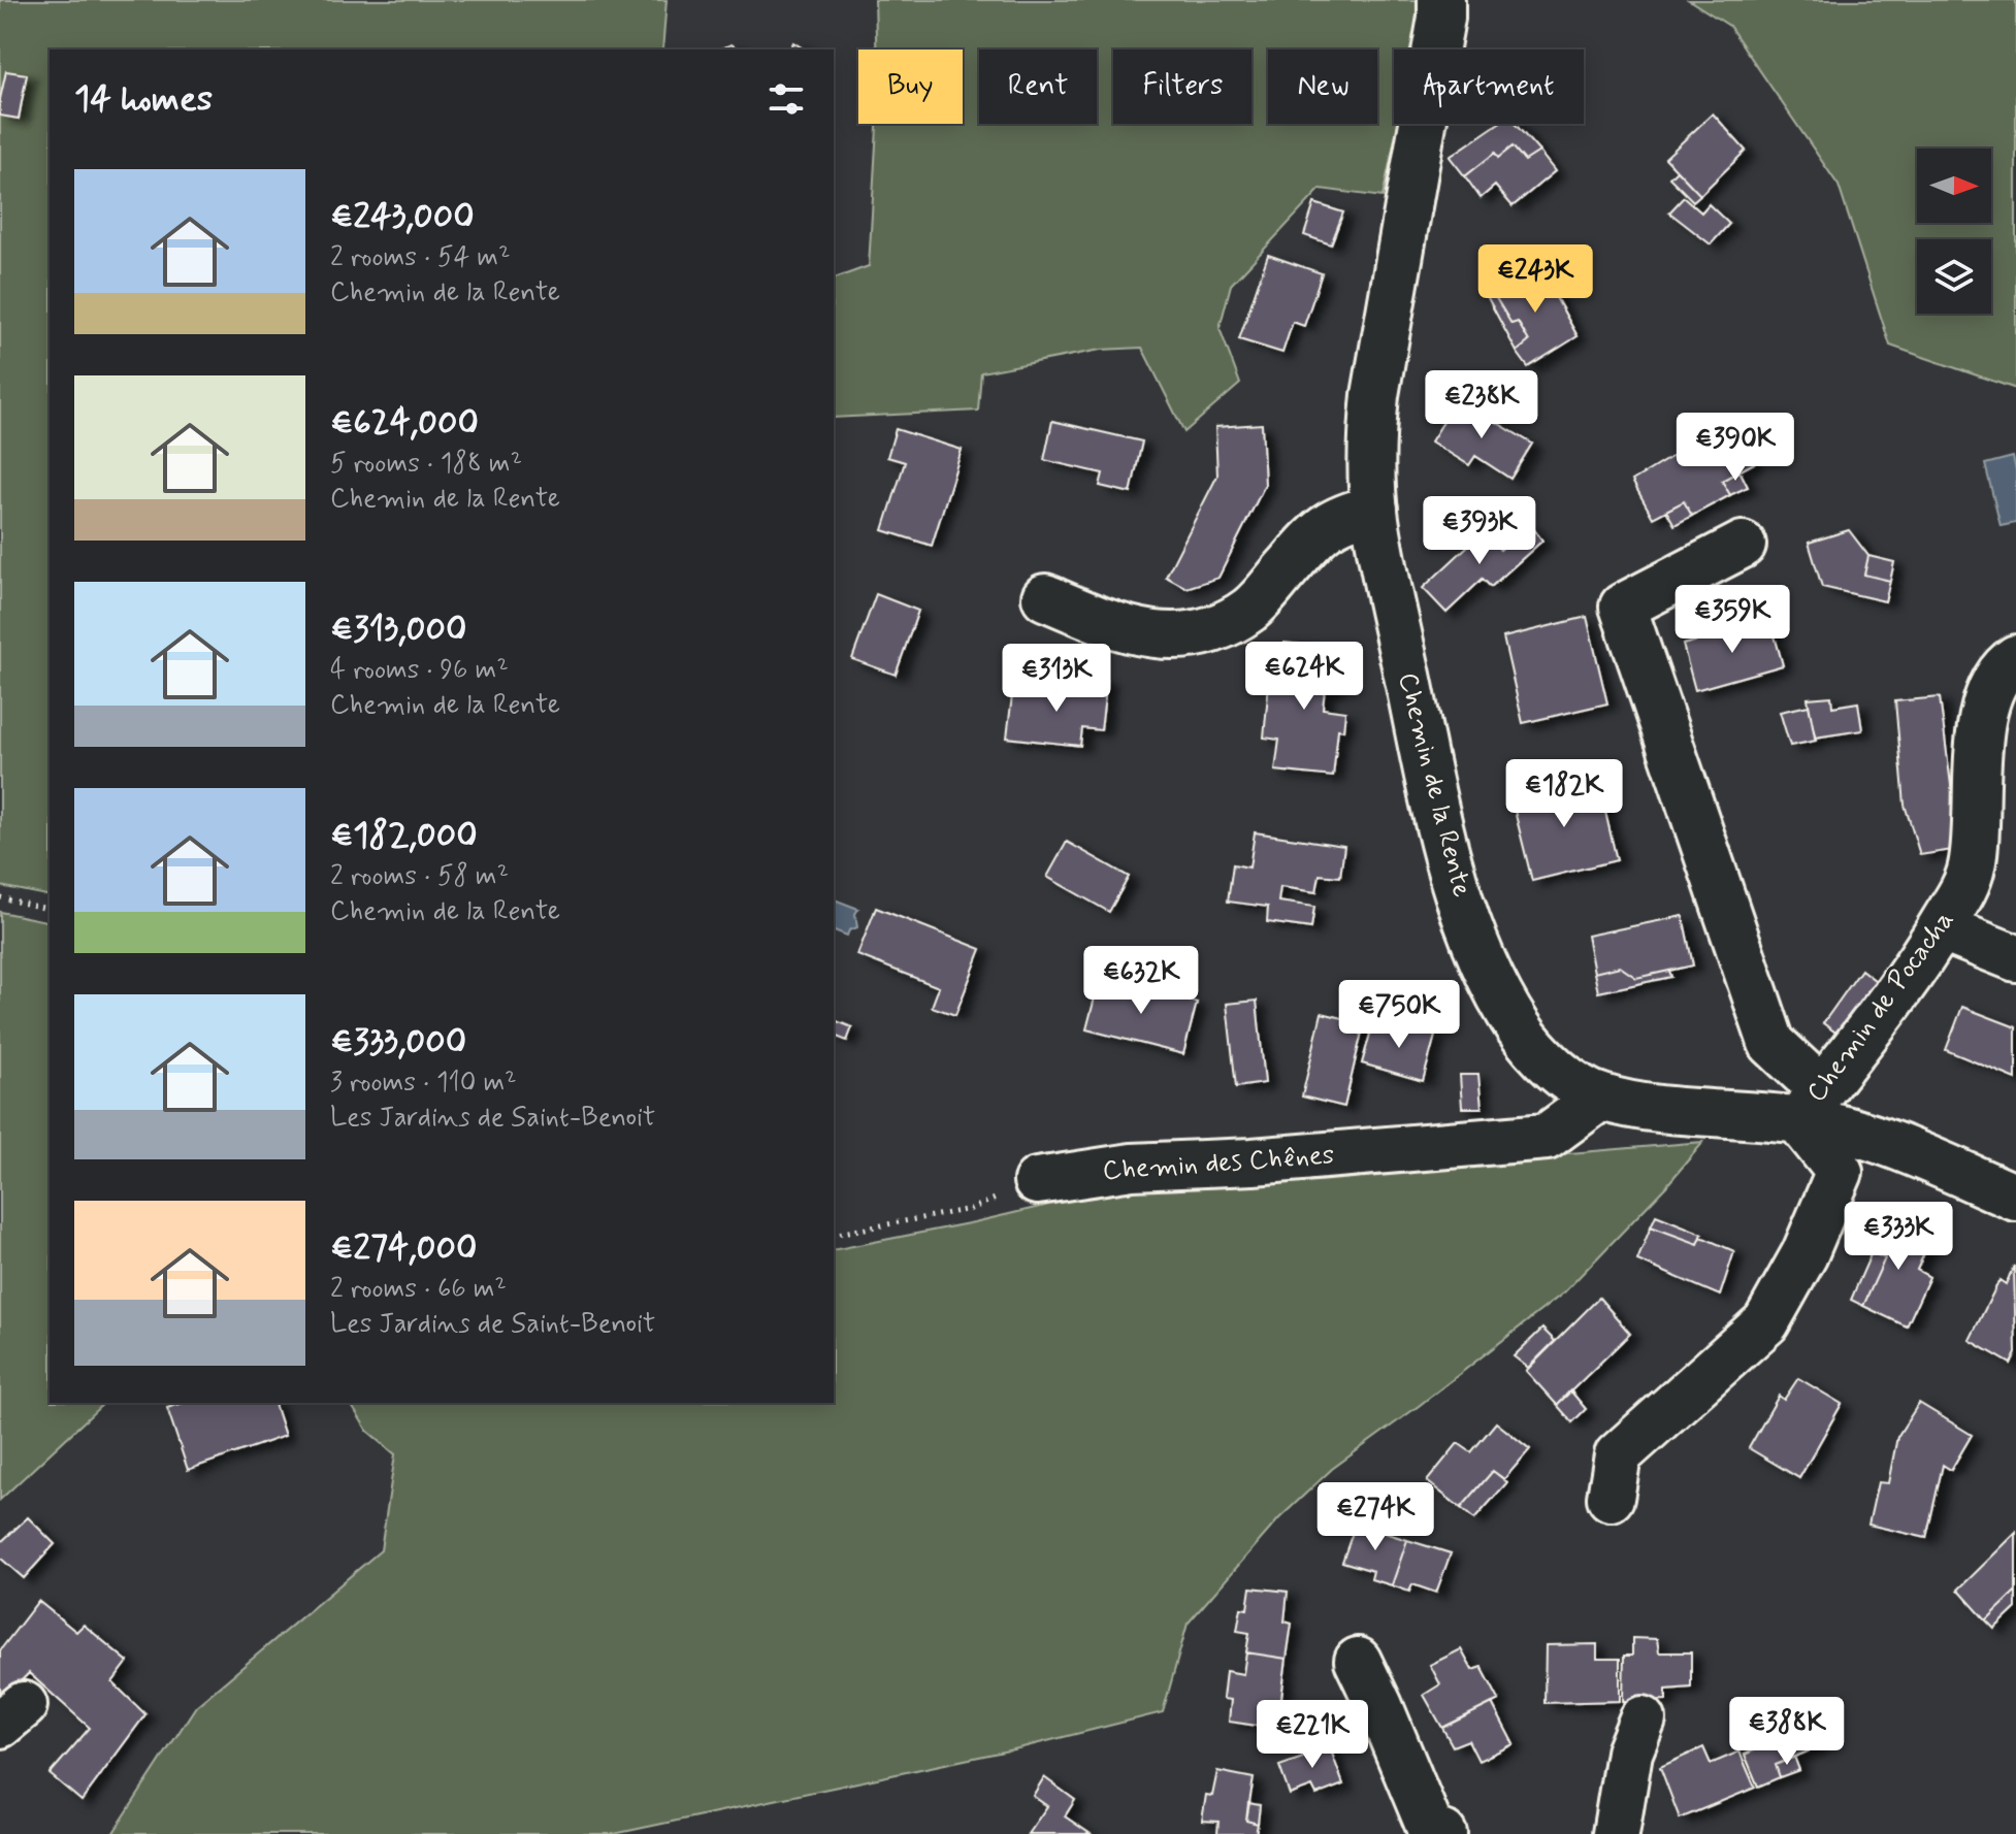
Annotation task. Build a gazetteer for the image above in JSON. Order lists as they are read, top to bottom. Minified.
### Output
{"streets":{"street":["Chemin de la Rente","Chemin de Pocacha","Chemin des Chênes"]},"crossings":[["Chemin de la Rente","Chemin de Pocacha"],["Chemin de la Rente","Chemin des Chênes"]],"north":"right","page":{"chip":["Buy","Rent","Filters","New","Apartment"],"heading":"14 homes","list":[{"name":"€243,000","note":"2 rooms · 54 m² · Chemin de la Rente"},{"name":"€624,000","note":"5 rooms · 188 m² · Chemin de la Rente"},{"name":"€313,000","note":"4 rooms · 96 m² · Chemin de la Rente"},{"name":"€182,000","note":"2 rooms · 58 m² · Chemin de la Rente"},{"name":"€333,000","note":"3 rooms · 110 m² · Les Jardins de Saint-Benoit"},{"name":"€274,000","note":"2 rooms · 66 m² · Les Jardins de Saint-Benoit"}],"price":["€243K","€238K","€390K","€393K","€359K","€624K","€313K","€182K","€632K","€750K","€333K","€274K","€388K","€221K"]}}
